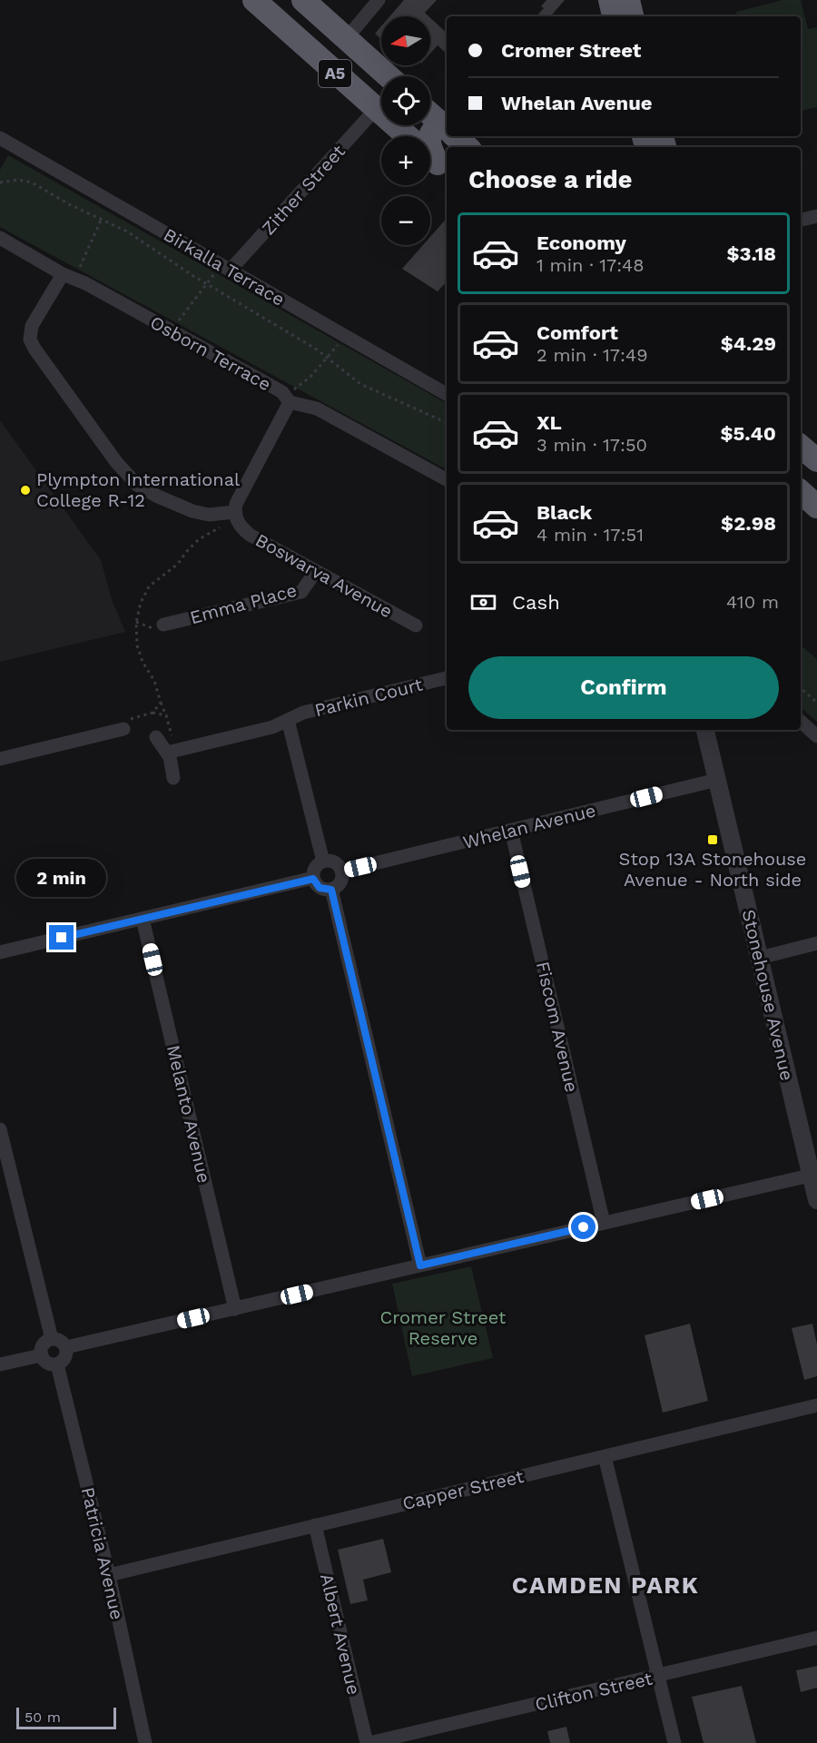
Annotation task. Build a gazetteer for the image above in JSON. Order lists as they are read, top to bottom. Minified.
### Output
{"streets":{"highway":["A5"],"street":["Zither Street","Birkalla Terrace","Osborn Terrace","Boswarva Avenue","Emma Place","Parkin Court","Whelan Avenue","Stonehouse Avenue","Fiscom Avenue","Melanto Avenue","Capper Street","Patricia Avenue","Albert Avenue","Clifton Street"]},"crossings":[["A5","Zither Street"],["Zither Street","Birkalla Terrace"],["Boswarva Avenue","Emma Place"],["Whelan Avenue","Stonehouse Avenue"],["Whelan Avenue","Fiscom Avenue"],["Capper Street","Patricia Avenue"],["Capper Street","Albert Avenue"],["Albert Avenue","Clifton Street"]],"districts":["CAMDEN PARK"],"parks":["Cromer Street Reserve"],"places":{"other":["Plympton International College R-12"],"transit":["Stop 13A Stonehouse Avenue - North side"]},"scale_bar":"50 m","north":"left","page":{"map_buttons":["+","−"],"banner":["Cromer Street","Whelan Avenue"],"heading":"Choose a ride","list":[{"name":"Economy","note":"1 min · 17:48","value":"$3.18"},{"name":"Comfort","note":"2 min · 17:49","value":"$4.29"},{"name":"XL","note":"3 min · 17:50","value":"$5.40"},{"name":"Black","note":"4 min · 17:51","value":"$2.98"}],"pay":["Cash","410 m"],"buttons":"Confirm","bubble":"2 min","scale":"50 m"}}
